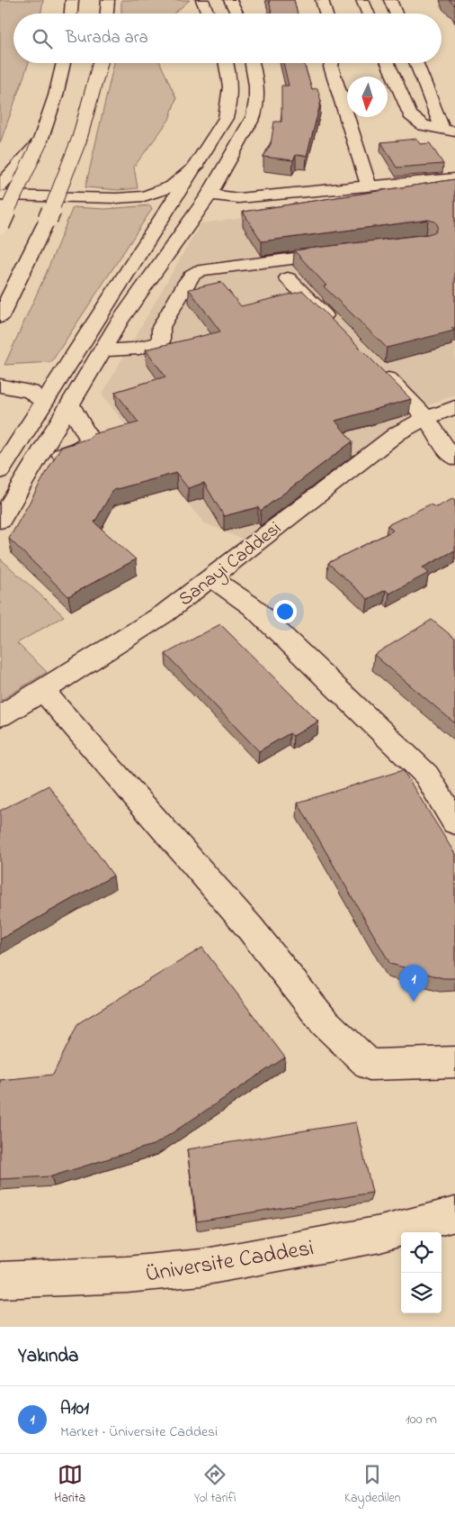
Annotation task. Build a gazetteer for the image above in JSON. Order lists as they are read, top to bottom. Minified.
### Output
{"streets":{"main road":["Sanayi Caddesi","Üniversite Caddesi"]},"north":"bottom","page":{"search":"Burada ara","pins":"1","heading":"Yakında","list":[{"mark":"1","name":"A101","note":"Market · Üniversite Caddesi","value":"100 m"}],"nav":["Harita","Yol tarifi","Kaydedilen"]}}
